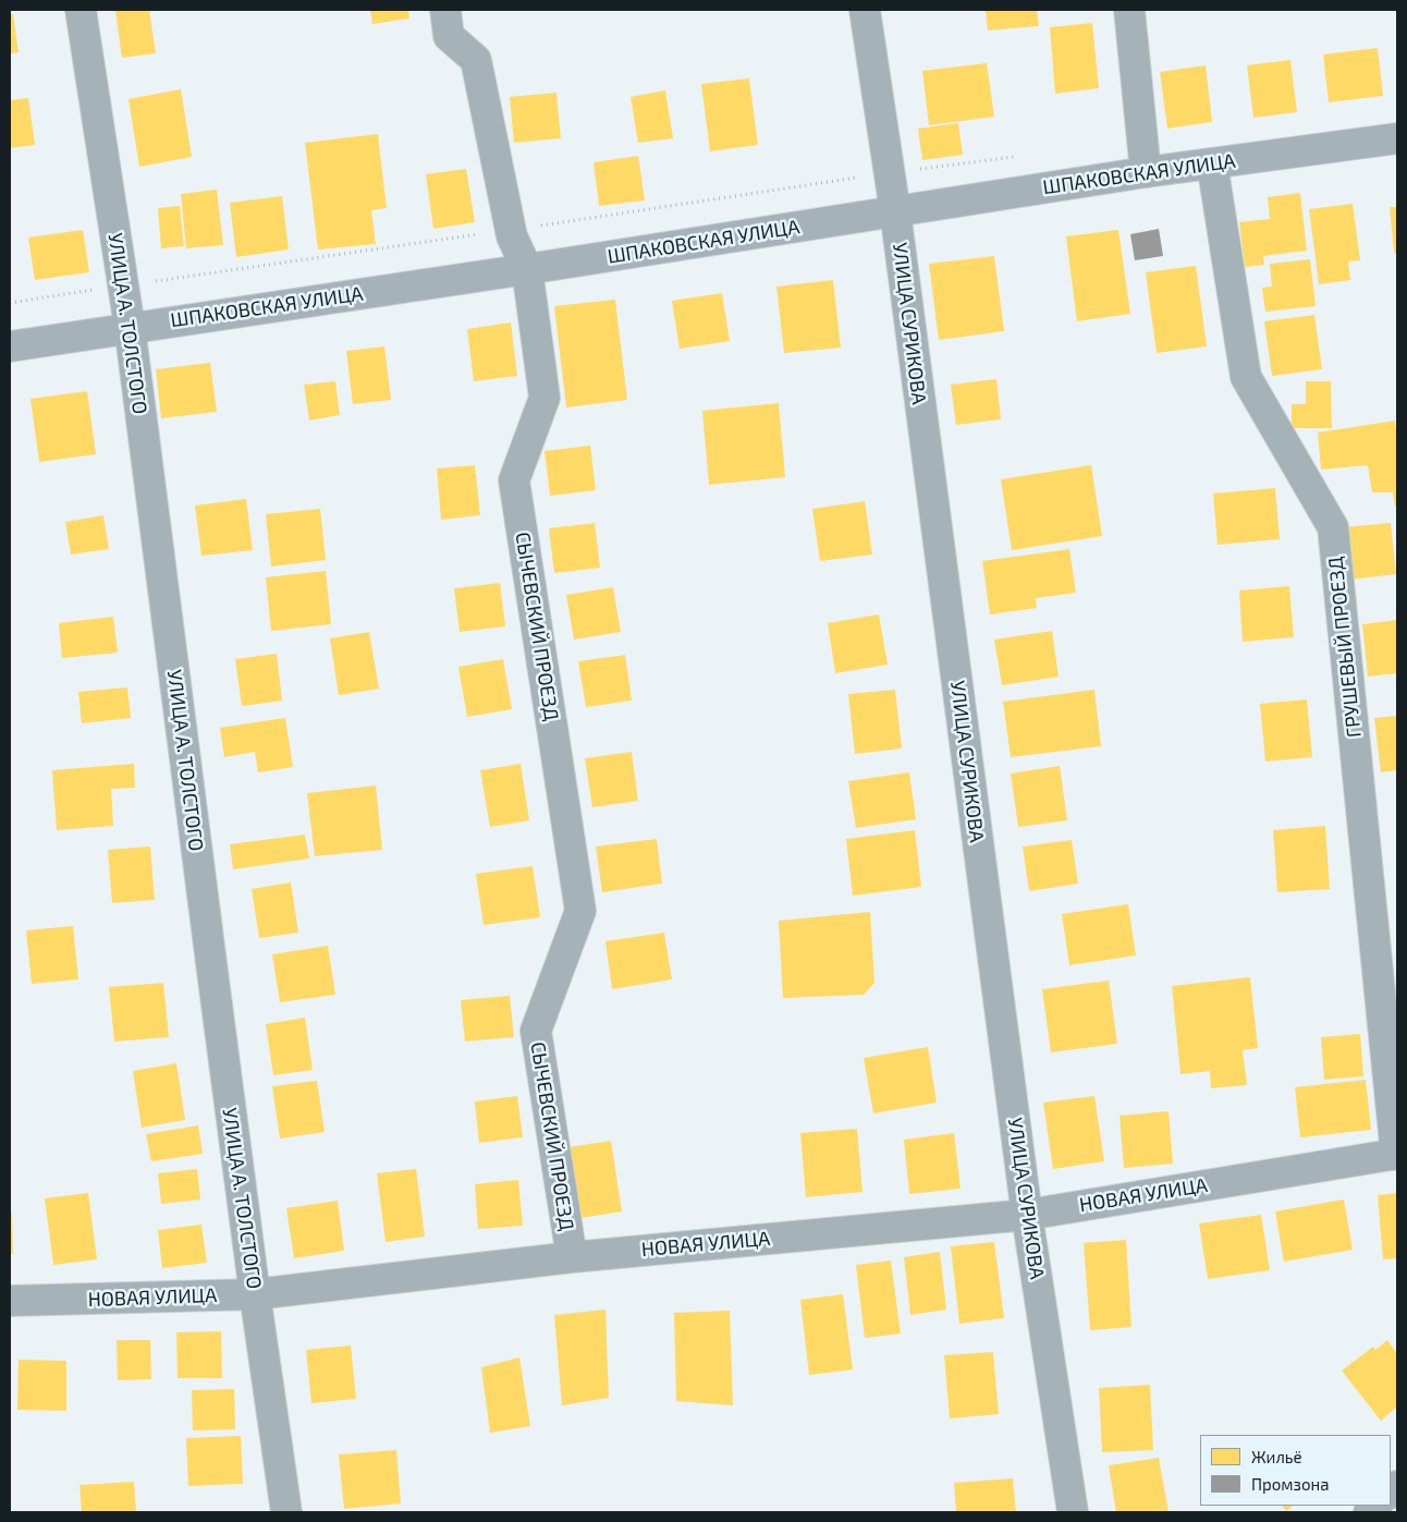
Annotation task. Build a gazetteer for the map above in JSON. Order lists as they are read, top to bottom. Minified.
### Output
{"streets":{"main road":["ШПАКОВСКАЯ УЛИЦА"],"street":["УЛИЦА А. ТОЛСТОГО","УЛИЦА СУРИКОВА","СЫЧЕВСКИЙ ПРОЕЗД","ГРУШЕВЫЙ ПРОЕЗД","НОВАЯ УЛИЦА"]},"crossings":[["ШПАКОВСКАЯ УЛИЦА","УЛИЦА А. ТОЛСТОГО"],["ШПАКОВСКАЯ УЛИЦА","УЛИЦА СУРИКОВА"],["ШПАКОВСКАЯ УЛИЦА","СЫЧЕВСКИЙ ПРОЕЗД"],["ШПАКОВСКАЯ УЛИЦА","ГРУШЕВЫЙ ПРОЕЗД"],["УЛИЦА А. ТОЛСТОГО","НОВАЯ УЛИЦА"],["УЛИЦА СУРИКОВА","НОВАЯ УЛИЦА"],["СЫЧЕВСКИЙ ПРОЕЗД","НОВАЯ УЛИЦА"],["ГРУШЕВЫЙ ПРОЕЗД","НОВАЯ УЛИЦА"]],"legend":["Жильё","Промзона"]}
